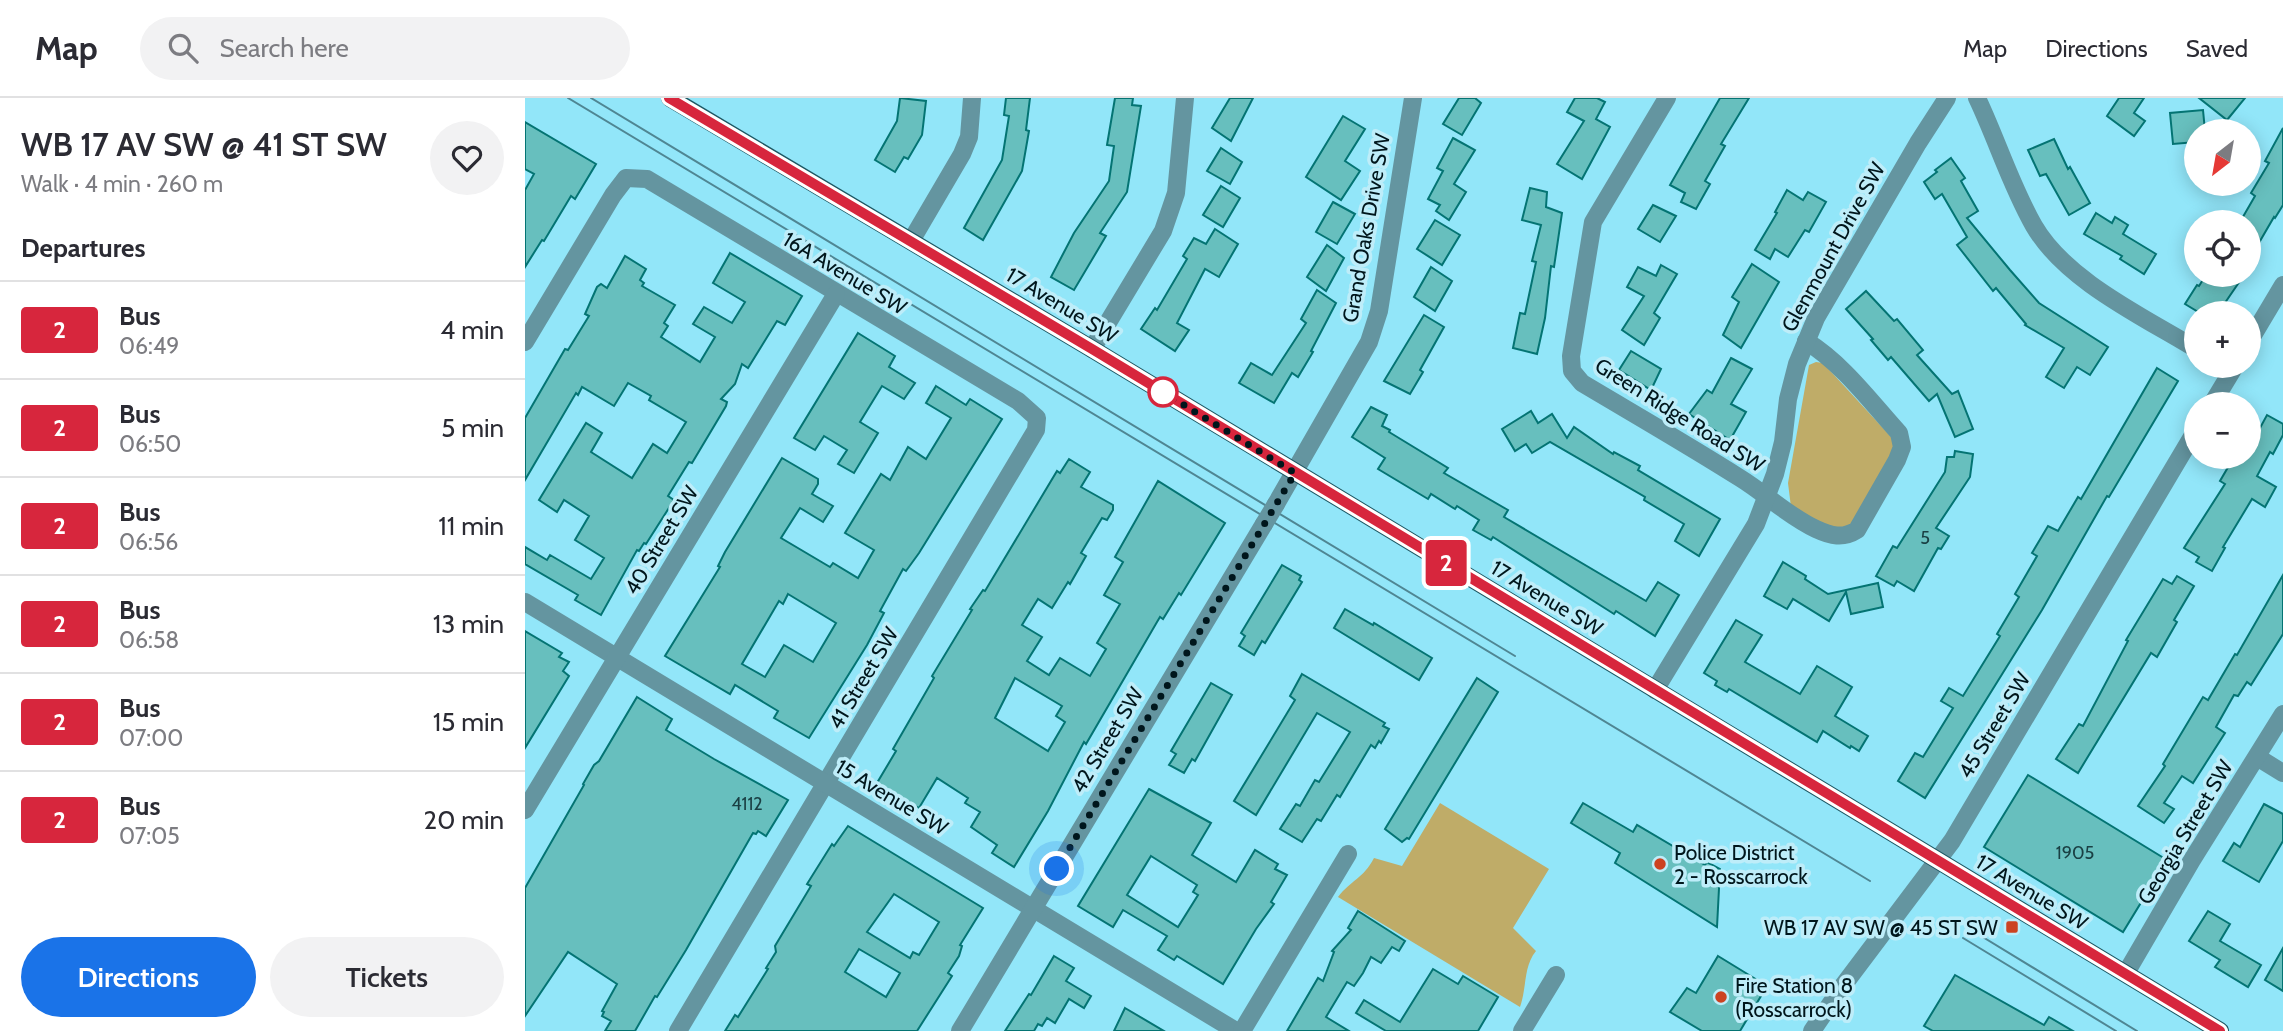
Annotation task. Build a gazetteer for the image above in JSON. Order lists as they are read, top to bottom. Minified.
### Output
{"streets":{"main road":["17 Avenue SW"],"street":["Grand Oaks Drive SW","Glenmount Drive SW","16A Avenue SW","Green Ridge Road SW","40 Street SW","41 Street SW","45 Street SW","42 Street SW","15 Avenue SW","Georgia Street SW"]},"crossings":[["Grand Oaks Drive SW","17 Avenue SW"],["Grand Oaks Drive SW","42 Street SW"],["Glenmount Drive SW","17 Avenue SW"],["Glenmount Drive SW","Green Ridge Road SW"],["16A Avenue SW","40 Street SW"],["16A Avenue SW","41 Street SW"],["17 Avenue SW","45 Street SW"],["17 Avenue SW","42 Street SW"],["17 Avenue SW","Georgia Street SW"],["40 Street SW","15 Avenue SW"],["41 Street SW","15 Avenue SW"],["42 Street SW","15 Avenue SW"]],"places":{"other":["Police District 2 - Rosscarrock","Fire Station 8 (Rosscarrock)"],"transit":["WB 17 AV SW @ 45 ST SW"]},"lines":["bus line 2"],"house_numbers":["5","4112","1905"],"north":"bottom left","page":{"header":"Map","search":"Search here","nav":["Map","Directions","Saved"],"heading":[["WB 17 AV SW @ 41 ST SW","Walk · 4 min · 260 m"],"Departures"],"on_map":"2","map_buttons":["+","−"],"list":[{"mark":"2","name":"Bus","note":"06:49","value":"4 min"},{"mark":"2","name":"Bus","note":"06:50","value":"5 min"},{"mark":"2","name":"Bus","note":"06:56","value":"11 min"},{"mark":"2","name":"Bus","note":"06:58","value":"13 min"},{"mark":"2","name":"Bus","note":"07:00","value":"15 min"},{"mark":"2","name":"Bus","note":"07:05","value":"20 min"}],"buttons":["Directions","Tickets"]}}
